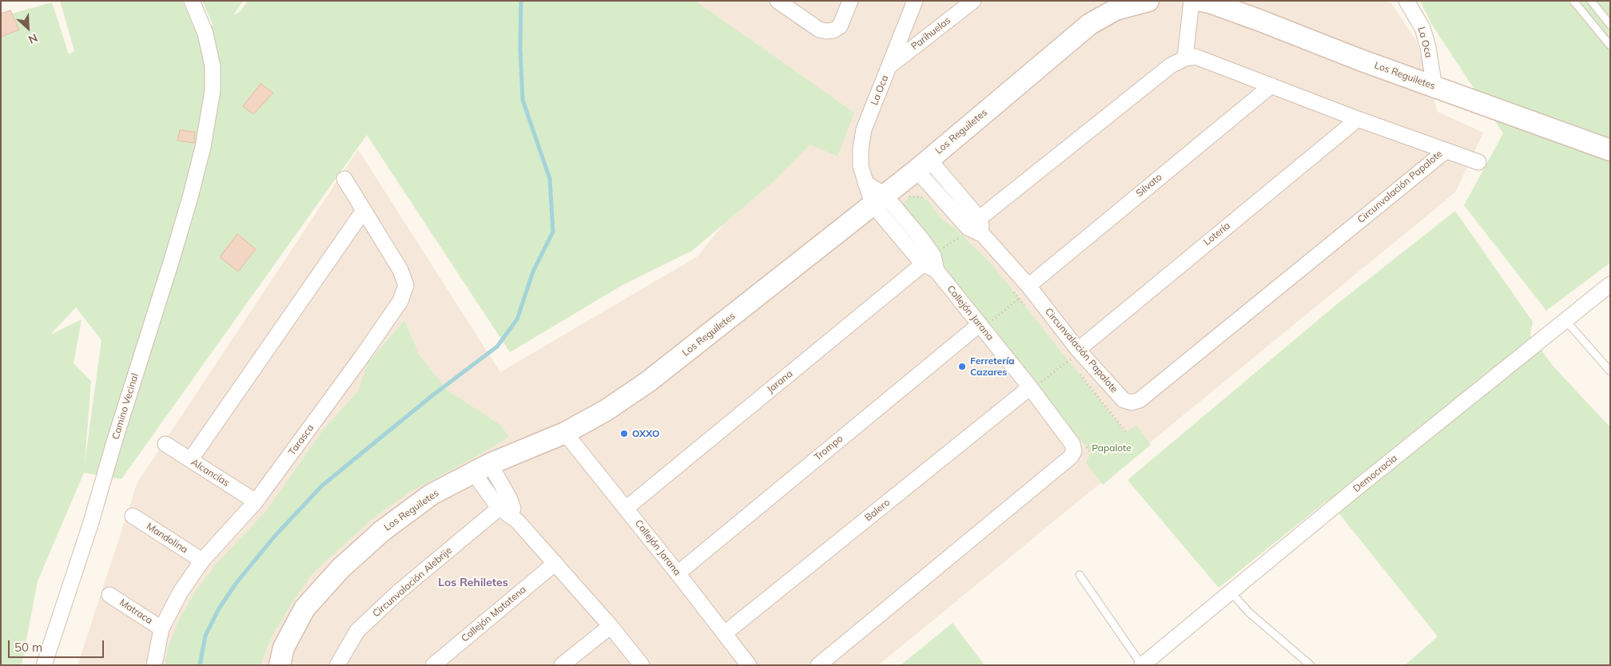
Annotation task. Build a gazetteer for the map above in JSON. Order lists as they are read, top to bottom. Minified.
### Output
{"streets":{"street":["Parihuelas","La Oca","Los Reguiletes","Silvato","Circunvalación Papalote","Lotería","Callejón Jarana","Jarana","Camino Vecinal","Tarasca","Trompo","Alcancías","Democracia","Balero","Mandolina","Circunvalación Alebrije","Matraca","Callejón Matatena"]},"crossings":[["Parihuelas","La Oca"],["La Oca","Los Reguiletes"],["La Oca","Callejón Jarana"],["Los Reguiletes","Callejón Jarana"],["Silvato","Circunvalación Papalote"],["Circunvalación Papalote","Lotería"],["Callejón Jarana","Jarana"],["Callejón Jarana","Trompo"],["Callejón Jarana","Balero"],["Tarasca","Alcancías"],["Tarasca","Mandolina"],["Tarasca","Matraca"]],"districts":["Los Rehiletes"],"parks":["Papalote"],"places":["Ferretería Cazares","OXXO"],"scale_bar":"50 m","north":"bottom right"}
